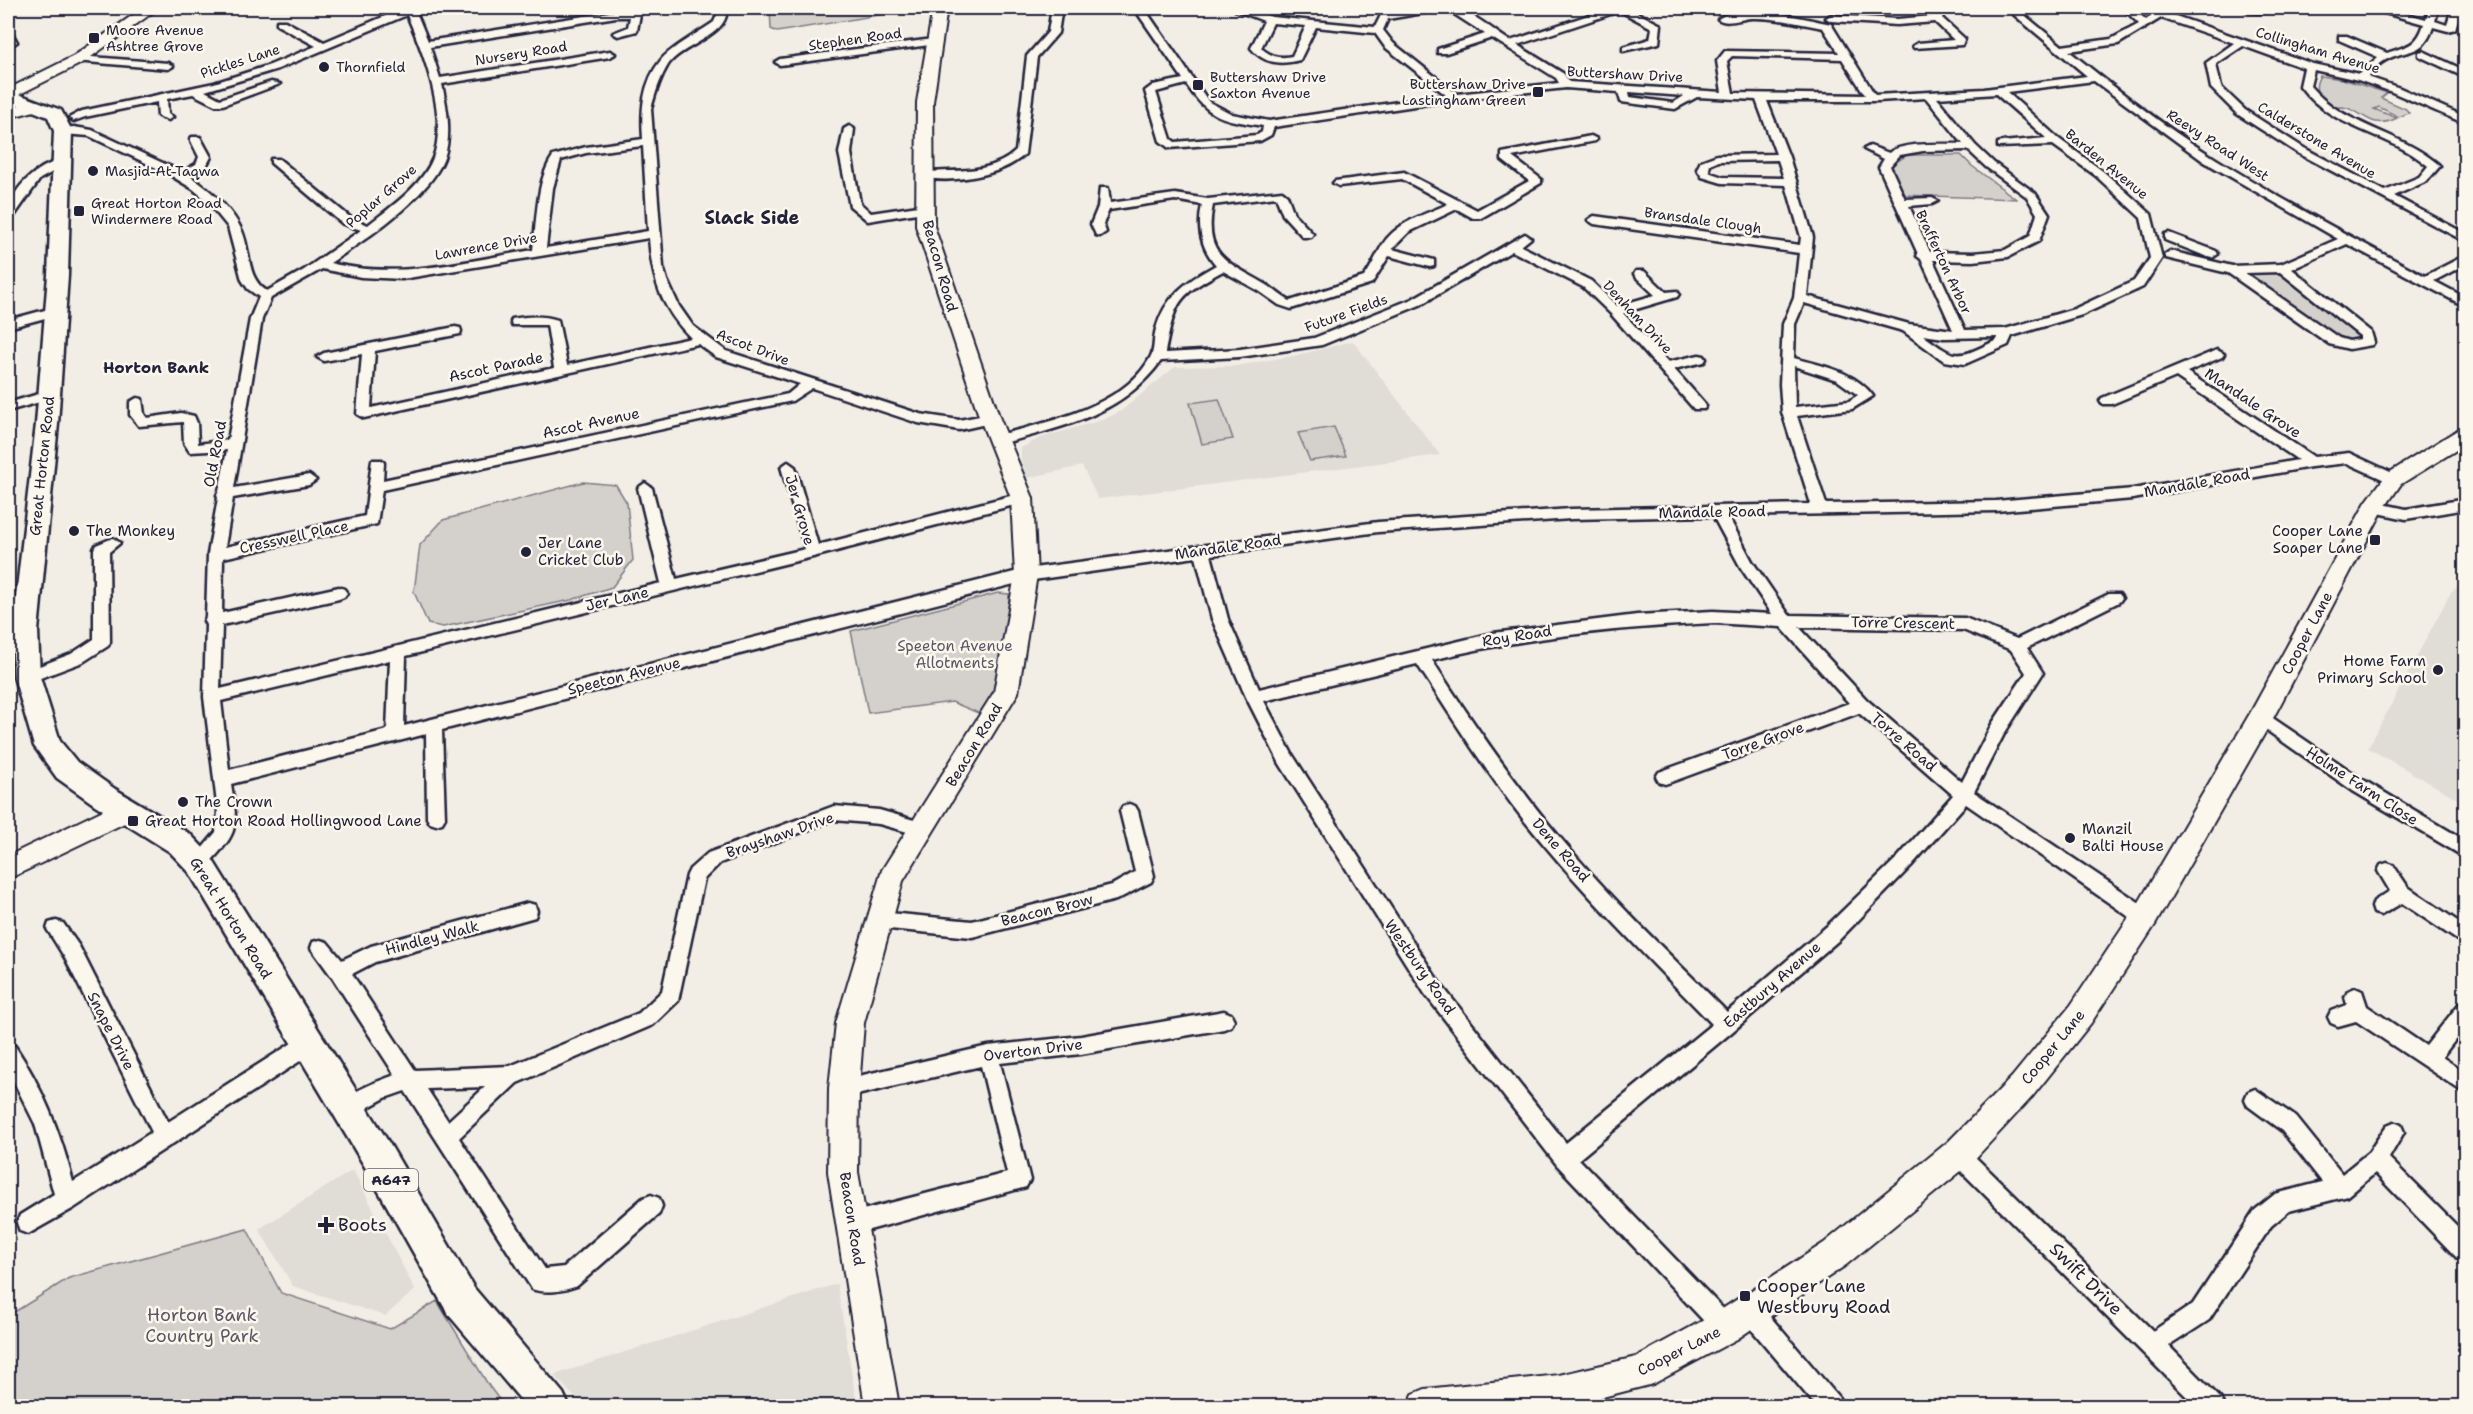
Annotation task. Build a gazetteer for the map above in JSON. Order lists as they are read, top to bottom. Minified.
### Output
{"streets":{"main road":["Beacon Road","Great Horton Road","Cooper Lane","A647"],"street":["Stephen Road","Collingham Avenue","Nursery Road","Pickles Lane","Buttershaw Drive","Calderstone Avenue","Reevy Road West","Barden Avenue","Poplar Grove","Bransdale Clough","Lawrence Drive","Brafferton Arbor","Future Fields","Denham Drive","Ascot Drive","Ascot Parade","Mandale Grove","Ascot Avenue","Old Road","Mandale Road","Jer Grove","Cresswell Place","Jer Lane","Torre Crescent","Roy Road","Speeton Avenue","Torre Grove","Torre Road","Holme Farm Close","Brayshaw Drive","Dene Road","Beacon Brow","Hindley Walk","Westbury Road","Eastbury Avenue","Snape Drive","Overton Drive","Swift Drive"]},"crossings":[["Stephen Road","Beacon Road"],["Collingham Avenue","Calderstone Avenue"],["Nursery Road","Poplar Grove"],["Pickles Lane","Poplar Grove"],["Pickles Lane","Great Horton Road"],["Buttershaw Drive","Reevy Road West"],["Buttershaw Drive","Barden Avenue"],["Barden Avenue","Brafferton Arbor"],["Poplar Grove","Lawrence Drive"],["Poplar Grove","Old Road"],["Lawrence Drive","Ascot Drive"],["Beacon Road","Ascot Drive"],["Beacon Road","Mandale Road"],["Beacon Road","Jer Lane"],["Beacon Road","Speeton Avenue"],["Beacon Road","Brayshaw Drive"],["Beacon Road","Beacon Brow"],["Beacon Road","Overton Drive"],["Future Fields","Denham Drive"],["Ascot Drive","Ascot Parade"],["Ascot Drive","Ascot Avenue"],["Mandale Grove","Mandale Road"],["Ascot Avenue","Cresswell Place"],["Old Road","Great Horton Road"],["Old Road","Cresswell Place"],["Old Road","Jer Lane"],["Old Road","Speeton Avenue"],["Great Horton Road","Brayshaw Drive"],["Mandale Road","Cooper Lane"],["Mandale Road","Speeton Avenue"],["Mandale Road","Torre Road"],["Mandale Road","Westbury Road"],["Jer Grove","Jer Lane"],["Torre Crescent","Roy Road"],["Torre Crescent","Torre Road"],["Cooper Lane","Torre Road"],["Cooper Lane","Holme Farm Close"],["Cooper Lane","Westbury Road"],["Cooper Lane","Swift Drive"],["Roy Road","Torre Road"],["Roy Road","Dene Road"],["Roy Road","Westbury Road"],["Torre Grove","Torre Road"],["Torre Road","Eastbury Avenue"],["Dene Road","Eastbury Avenue"],["Westbury Road","Eastbury Avenue"]],"districts":["Slack Side","Horton Bank"],"parks":["Speeton Avenue Allotments","Horton Bank Country Park"],"places":{"transit":["Moore Avenue Ashtree Grove","Buttershaw Drive Saxton Avenue","Buttershaw Drive Lastingham Green","Great Horton Road Windermere Road","Cooper Lane Soaper Lane","Great Horton Road Hollingwood Lane","Cooper Lane Westbury Road"],"other":["Thornfield","Masjid-At-Taqwa","The Monkey","Jer Lane Cricket Club","Home Farm Primary School","The Crown","Manzil Balti House"],"health":["Boots"]}}
